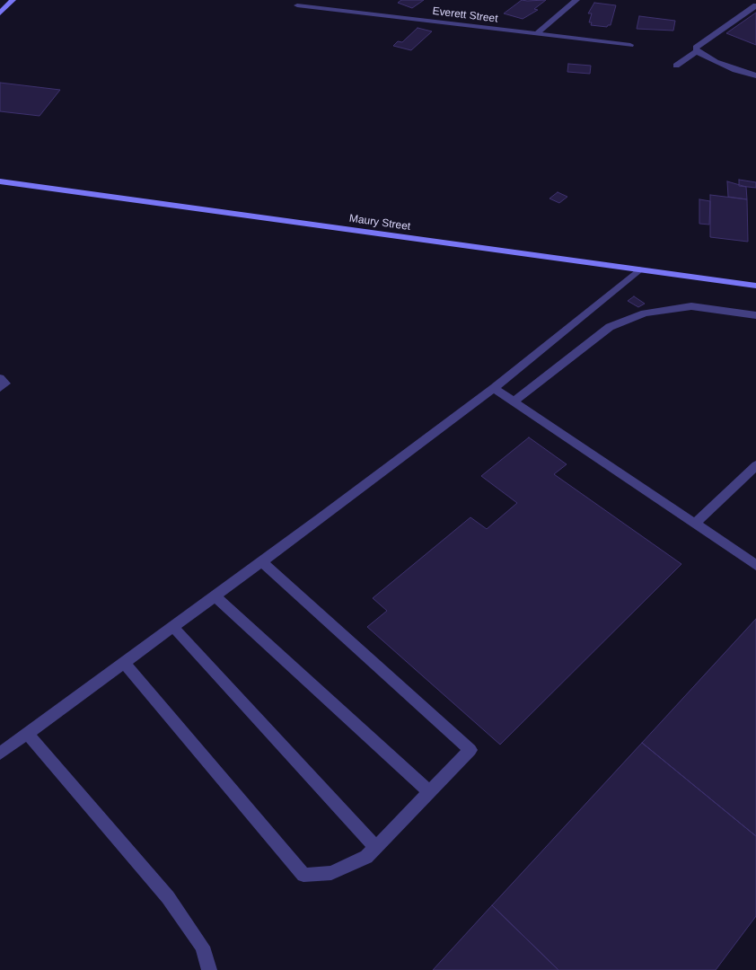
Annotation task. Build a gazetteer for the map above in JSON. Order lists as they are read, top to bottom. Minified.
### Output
{"streets":{"street":["Everett Street","Maury Street"]}}
